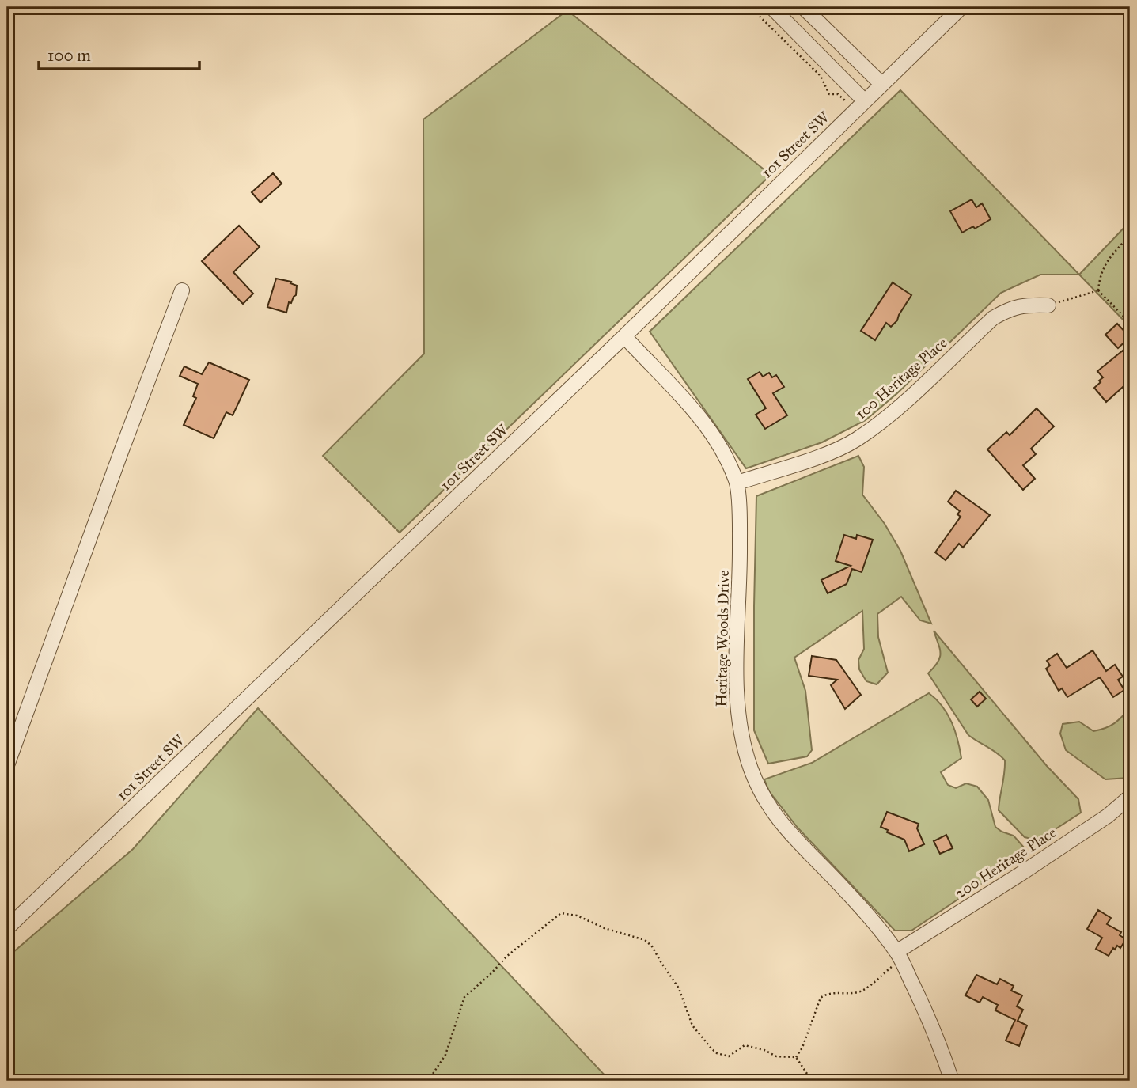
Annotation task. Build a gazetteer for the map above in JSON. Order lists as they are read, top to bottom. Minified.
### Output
{"streets":{"street":["101 Street SW","100 Heritage Place","Heritage Woods Drive","200 Heritage Place"]},"crossings":[["101 Street SW","Heritage Woods Drive"],["100 Heritage Place","Heritage Woods Drive"],["Heritage Woods Drive","200 Heritage Place"]],"scale_bar":"100 m"}
